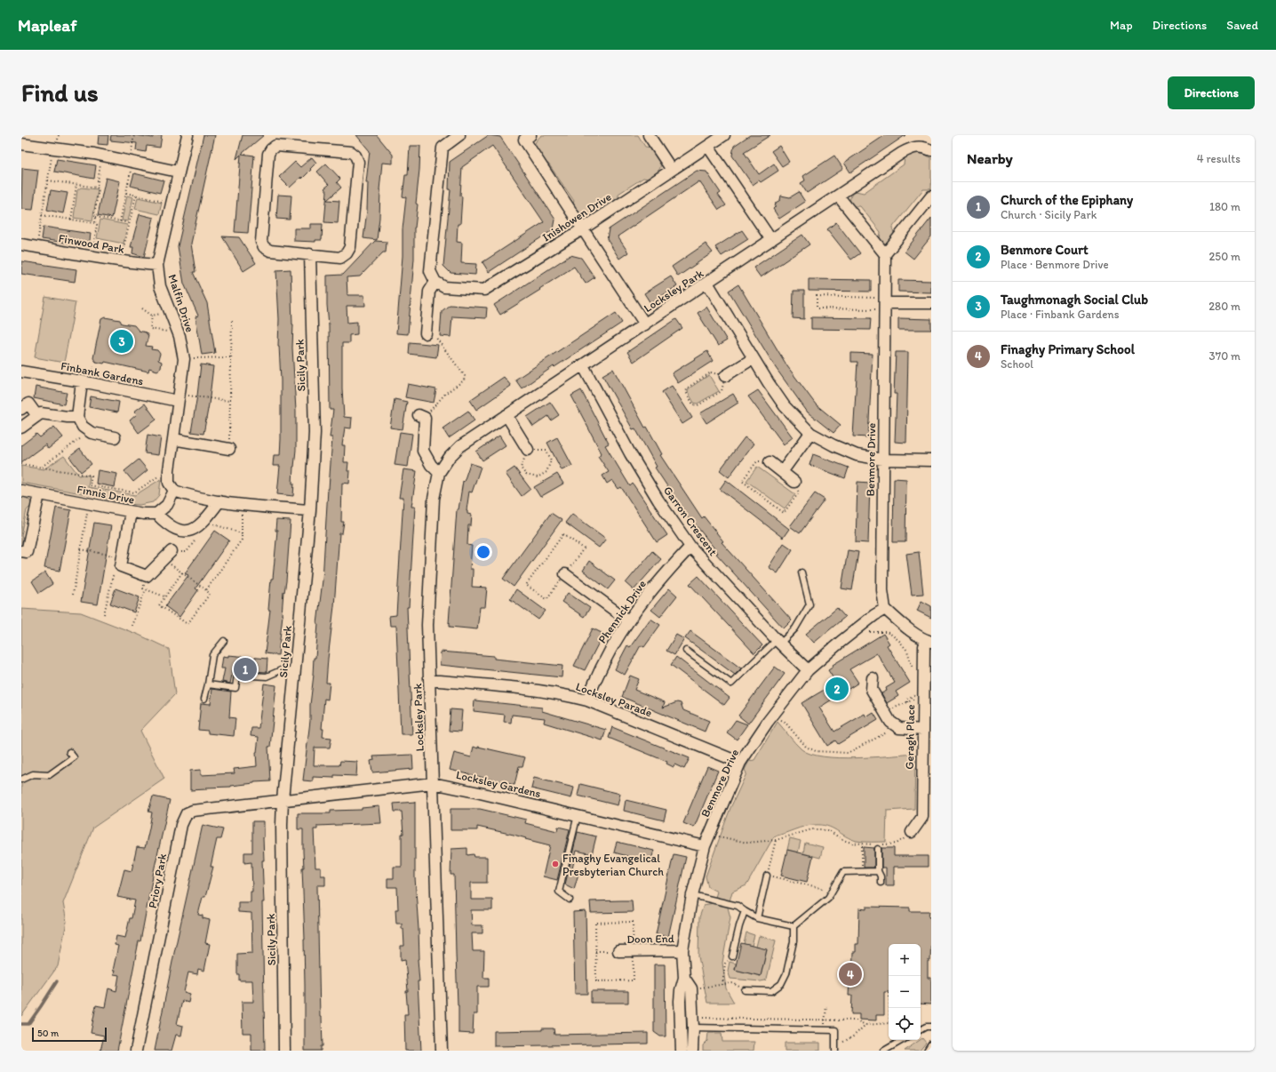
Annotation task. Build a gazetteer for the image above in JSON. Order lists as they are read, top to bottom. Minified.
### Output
{"streets":{"street":["Inishowen Drive","Finwood Park","Locksley Park","Malfin Drive","Sicily Park","Finbank Gardens","Benmore Drive","Finnis Drive","Garron Crescent","Phennick Drive","Locksley Parade","Geragh Place","Locksley Gardens","Priory Park","Doon End"]},"crossings":[["Finwood Park","Malfin Drive"],["Locksley Park","Garron Crescent"],["Locksley Park","Locksley Parade"],["Locksley Park","Locksley Gardens"],["Malfin Drive","Finbank Gardens"],["Sicily Park","Locksley Gardens"],["Sicily Park","Priory Park"],["Benmore Drive","Garron Crescent"],["Benmore Drive","Locksley Parade"],["Benmore Drive","Locksley Gardens"],["Benmore Drive","Doon End"],["Garron Crescent","Phennick Drive"],["Phennick Drive","Locksley Parade"],["Locksley Gardens","Priory Park"]],"places":["Finaghy Evangelical Presbyterian Church"],"scale_bar":"50 m","page":{"header":"Mapleaf","nav":["Map","Directions","Saved"],"buttons":"Directions","title":"Find us","heading":["Nearby","4 results"],"list":[{"mark":"1","name":"Church of the Epiphany","note":"Church · Sicily Park","value":"180 m"},{"mark":"2","name":"Benmore Court","note":"Place · Benmore Drive","value":"250 m"},{"mark":"3","name":"Taughmonagh Social Club","note":"Place · Finbank Gardens","value":"280 m"},{"mark":"4","name":"Finaghy Primary School","note":"School","value":"370 m"}],"pins":["3","1","2","4"],"map_buttons":["+","−"],"scale":"50 m"}}
